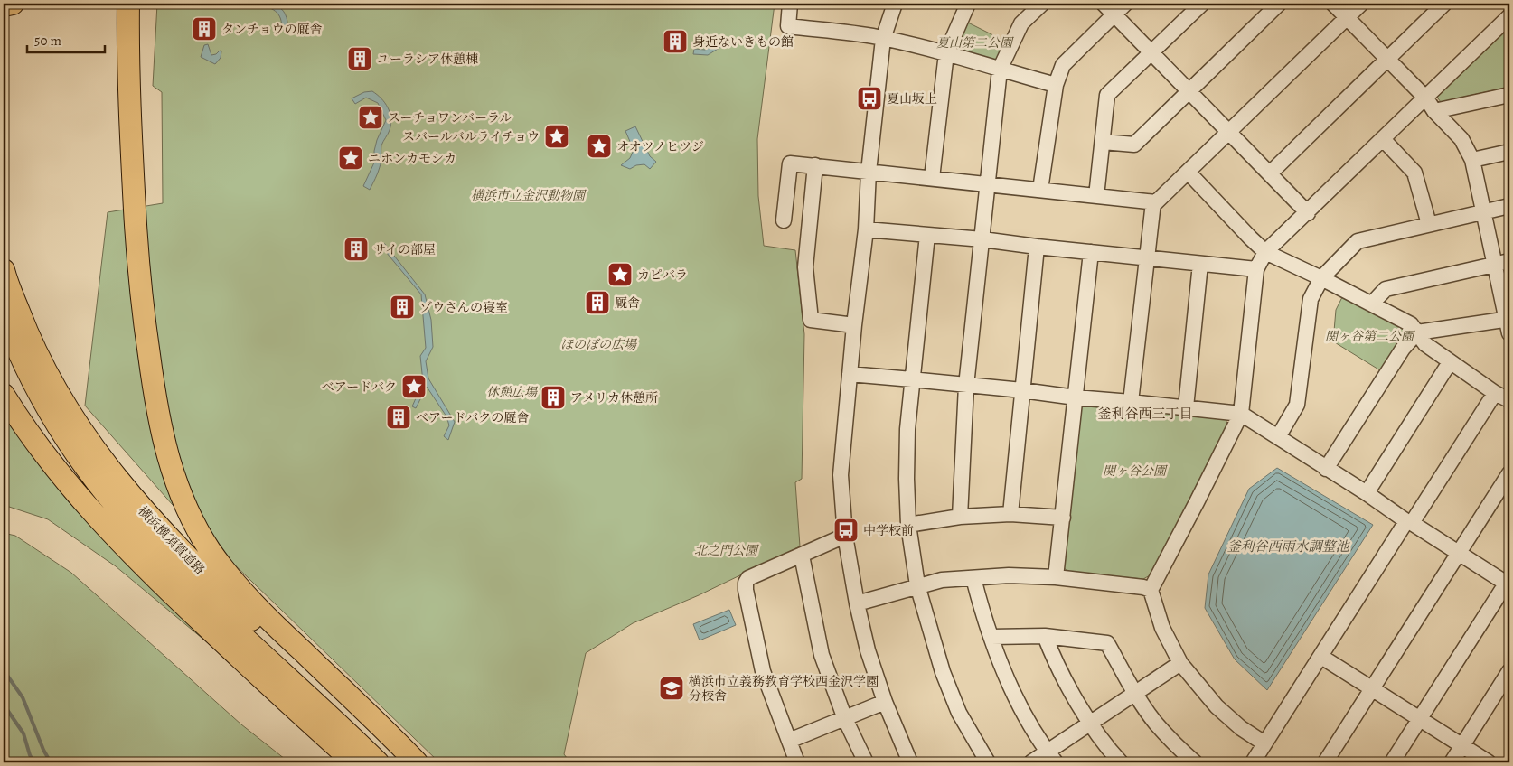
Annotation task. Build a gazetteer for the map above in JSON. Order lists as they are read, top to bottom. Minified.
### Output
{"streets":{"highway":["横浜横須賀道路"]},"districts":["釜利谷西三丁目"],"water":["釜利谷西雨水調整池"],"parks":["夏山第二公園","横浜市立金沢動物園","関ヶ谷第二公園","ほのぼの広場","休憩広場","関ヶ谷公園","北之門公園"],"places":{"building":["タンチョウの厩舎","身近ないきもの館","ユーラシア休憩棟","サイの部屋","厩舎","ゾウさんの寝室","アメリカ休憩所","ベアードバクの厩舎"],"bus stop":["夏山坂上","中学校前"],"place":["スーチョワンバーラル","スバールバルライチョウ","オオツノヒツジ","ニホンカモシカ","カピバラ","ベアードバク"],"school or university":["横浜市立義務教育学校西金沢学園 分校舎"]},"scale_bar":"50 m"}
